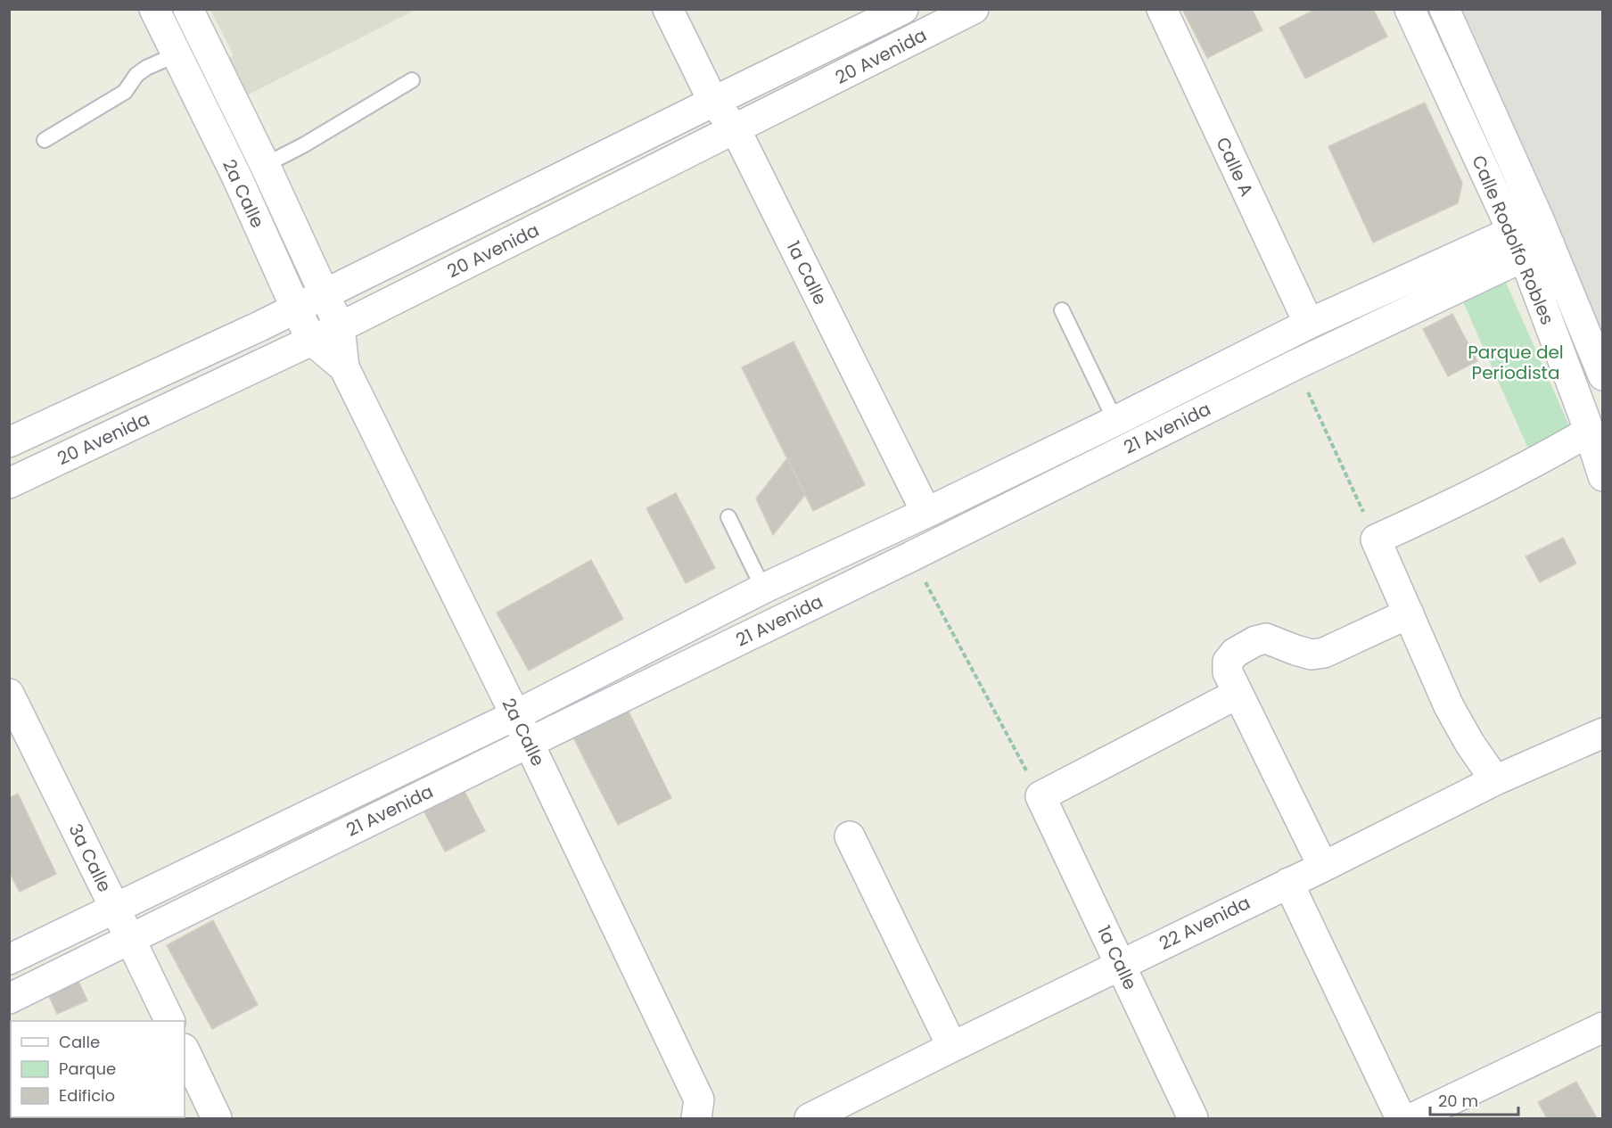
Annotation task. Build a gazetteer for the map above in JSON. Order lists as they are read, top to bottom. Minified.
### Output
{"streets":{"street":["20 Avenida","Calle A","2a Calle","Calle Rodolfo Robles","1a Calle","21 Avenida","3a Calle","22 Avenida"]},"crossings":[["20 Avenida","2a Calle"],["20 Avenida","1a Calle"],["Calle A","21 Avenida"],["2a Calle","21 Avenida"],["Calle Rodolfo Robles","21 Avenida"],["1a Calle","21 Avenida"],["1a Calle","22 Avenida"],["21 Avenida","3a Calle"]],"parks":["Parque del Periodista"],"legend":["Calle","Parque","Edificio"],"scale_bar":"20 m"}
